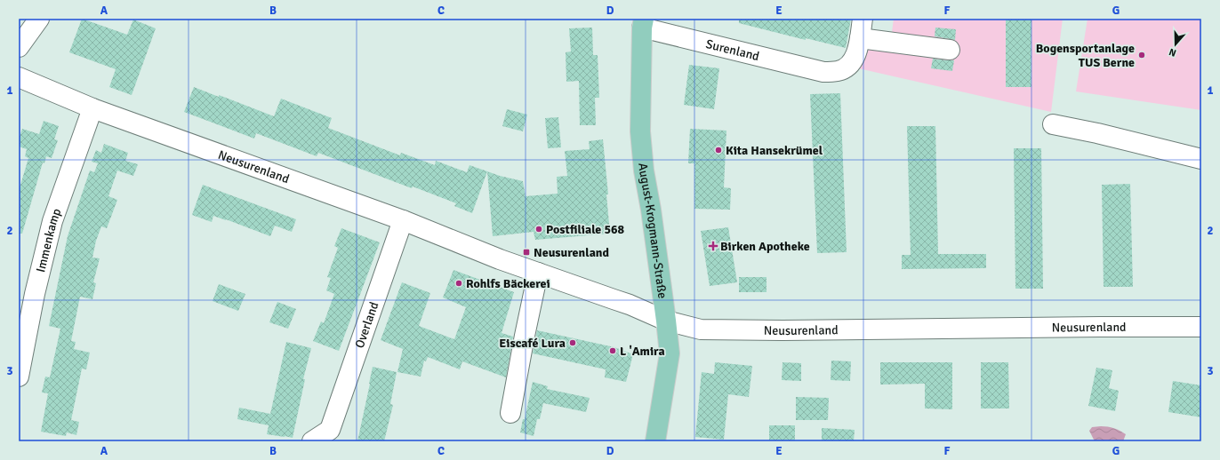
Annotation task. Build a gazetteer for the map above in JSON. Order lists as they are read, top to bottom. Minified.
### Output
{"streets":{"main road":["August-Krogmann-Straße"],"street":["Surenland","Neusurenland","Immenkamp","Overland"]},"crossings":[["Surenland","August-Krogmann-Straße"],["Neusurenland","August-Krogmann-Straße"],["Neusurenland","Immenkamp"],["Neusurenland","Overland"]],"places":{"other":["Bogensportanlage TUS Berne","Kita Hansekrümel","Postfiliale 568","Rohlfs Bäckerei","Eiscafé Lura","L 'Amira"],"health":["Birken Apotheke"],"transit":["Neusurenland"]},"north":"bottom","grid":{"columns":["A","B","C","D","E","F","G"],"rows":["1","2","3"]}}
